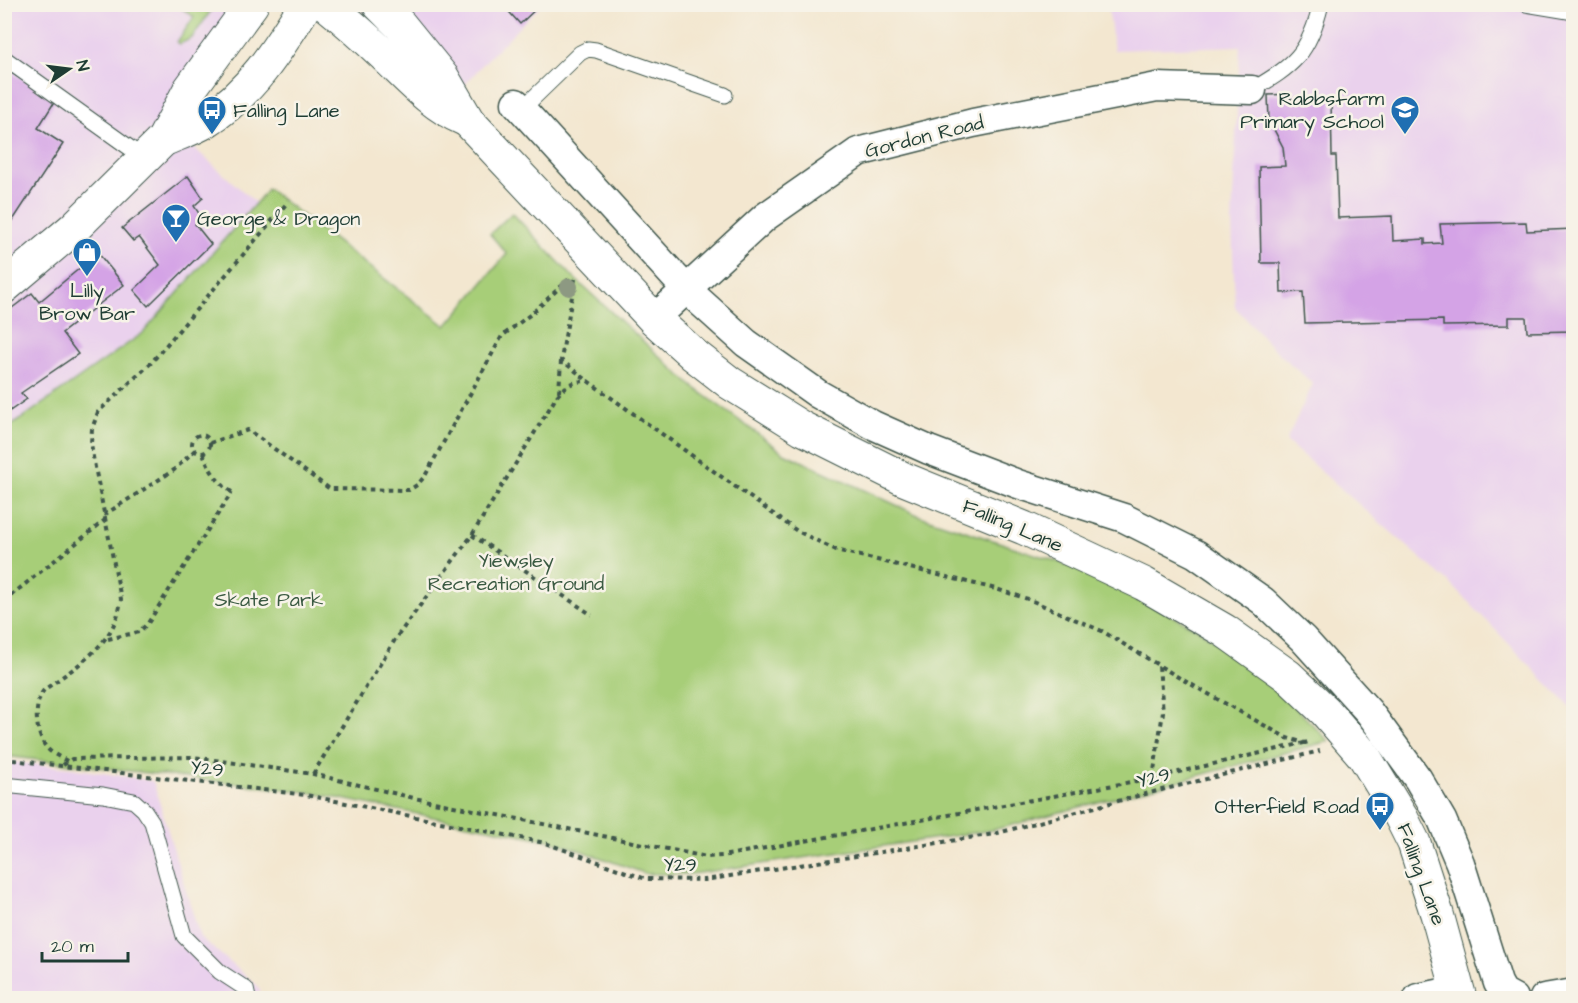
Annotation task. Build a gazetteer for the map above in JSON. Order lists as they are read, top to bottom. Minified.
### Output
{"streets":{"main road":["Falling Lane"],"street":["Gordon Road"],"path":["Y29"]},"crossings":[["Gordon Road","Falling Lane"],["Falling Lane","Y29"]],"parks":["Yiewsley Recreation Ground","Skate Park"],"places":{"bus stop":["Falling Lane","Otterfield Road"],"school or university":["Rabbsfarm Primary School"],"bar":["George & Dragon"],"shop":["Lilly Brow Bar"]},"scale_bar":"20 m","north":"right"}
